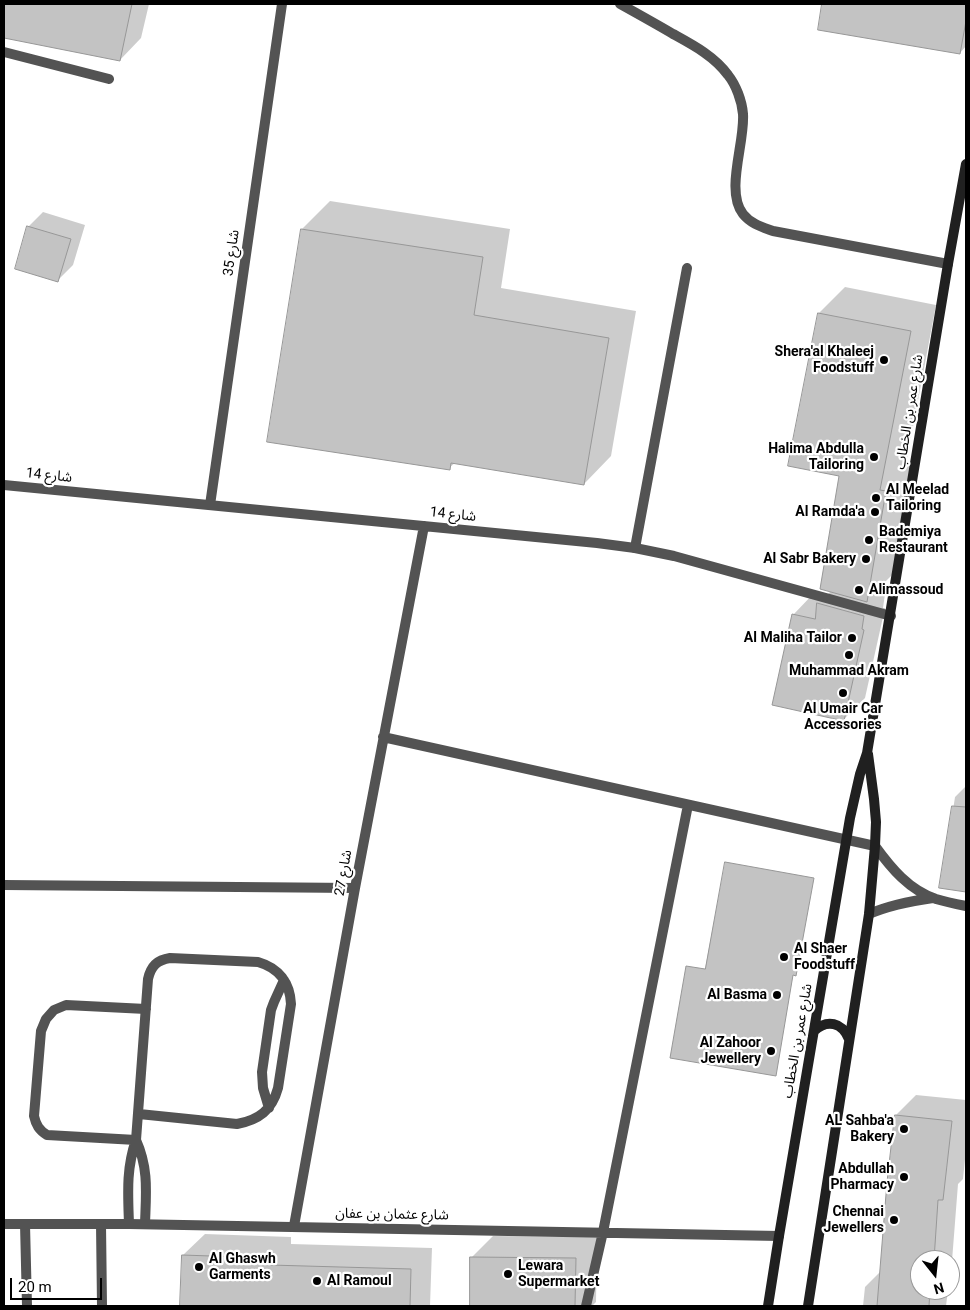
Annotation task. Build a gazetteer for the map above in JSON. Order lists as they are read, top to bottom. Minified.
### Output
{"streets":{"street":["شارع 35","شارع عمر بن الخطاب","شارع 14","شارع 27","شارع عثمان بن عفان"]},"crossings":[["شارع 35","شارع 14"],["شارع عمر بن الخطاب","شارع 14"],["شارع عمر بن الخطاب","شارع عثمان بن عفان"],["شارع 14","شارع 27"],["شارع 27","شارع عثمان بن عفان"]],"places":["Shera'al Khaleej Foodstuff","Halima Abdulla Tailoring","Al Meelad Tailoring","Al Ramda'a","Bademiya Restaurant","Al Sabr Bakery","Alimassoud","Al Maliha Tailor","Muhammad Akram","Al Umair Car Accessories","Al Shaer Foodstuff","Al Basma","Al Zahoor Jewellery","AL Sahba'a Bakery","Abdullah Pharmacy","Chennai Jewellers","Al Ghaswh Garments","Lewara Supermarket","Al Ramoul"],"scale_bar":"20 m","north":"bottom"}
